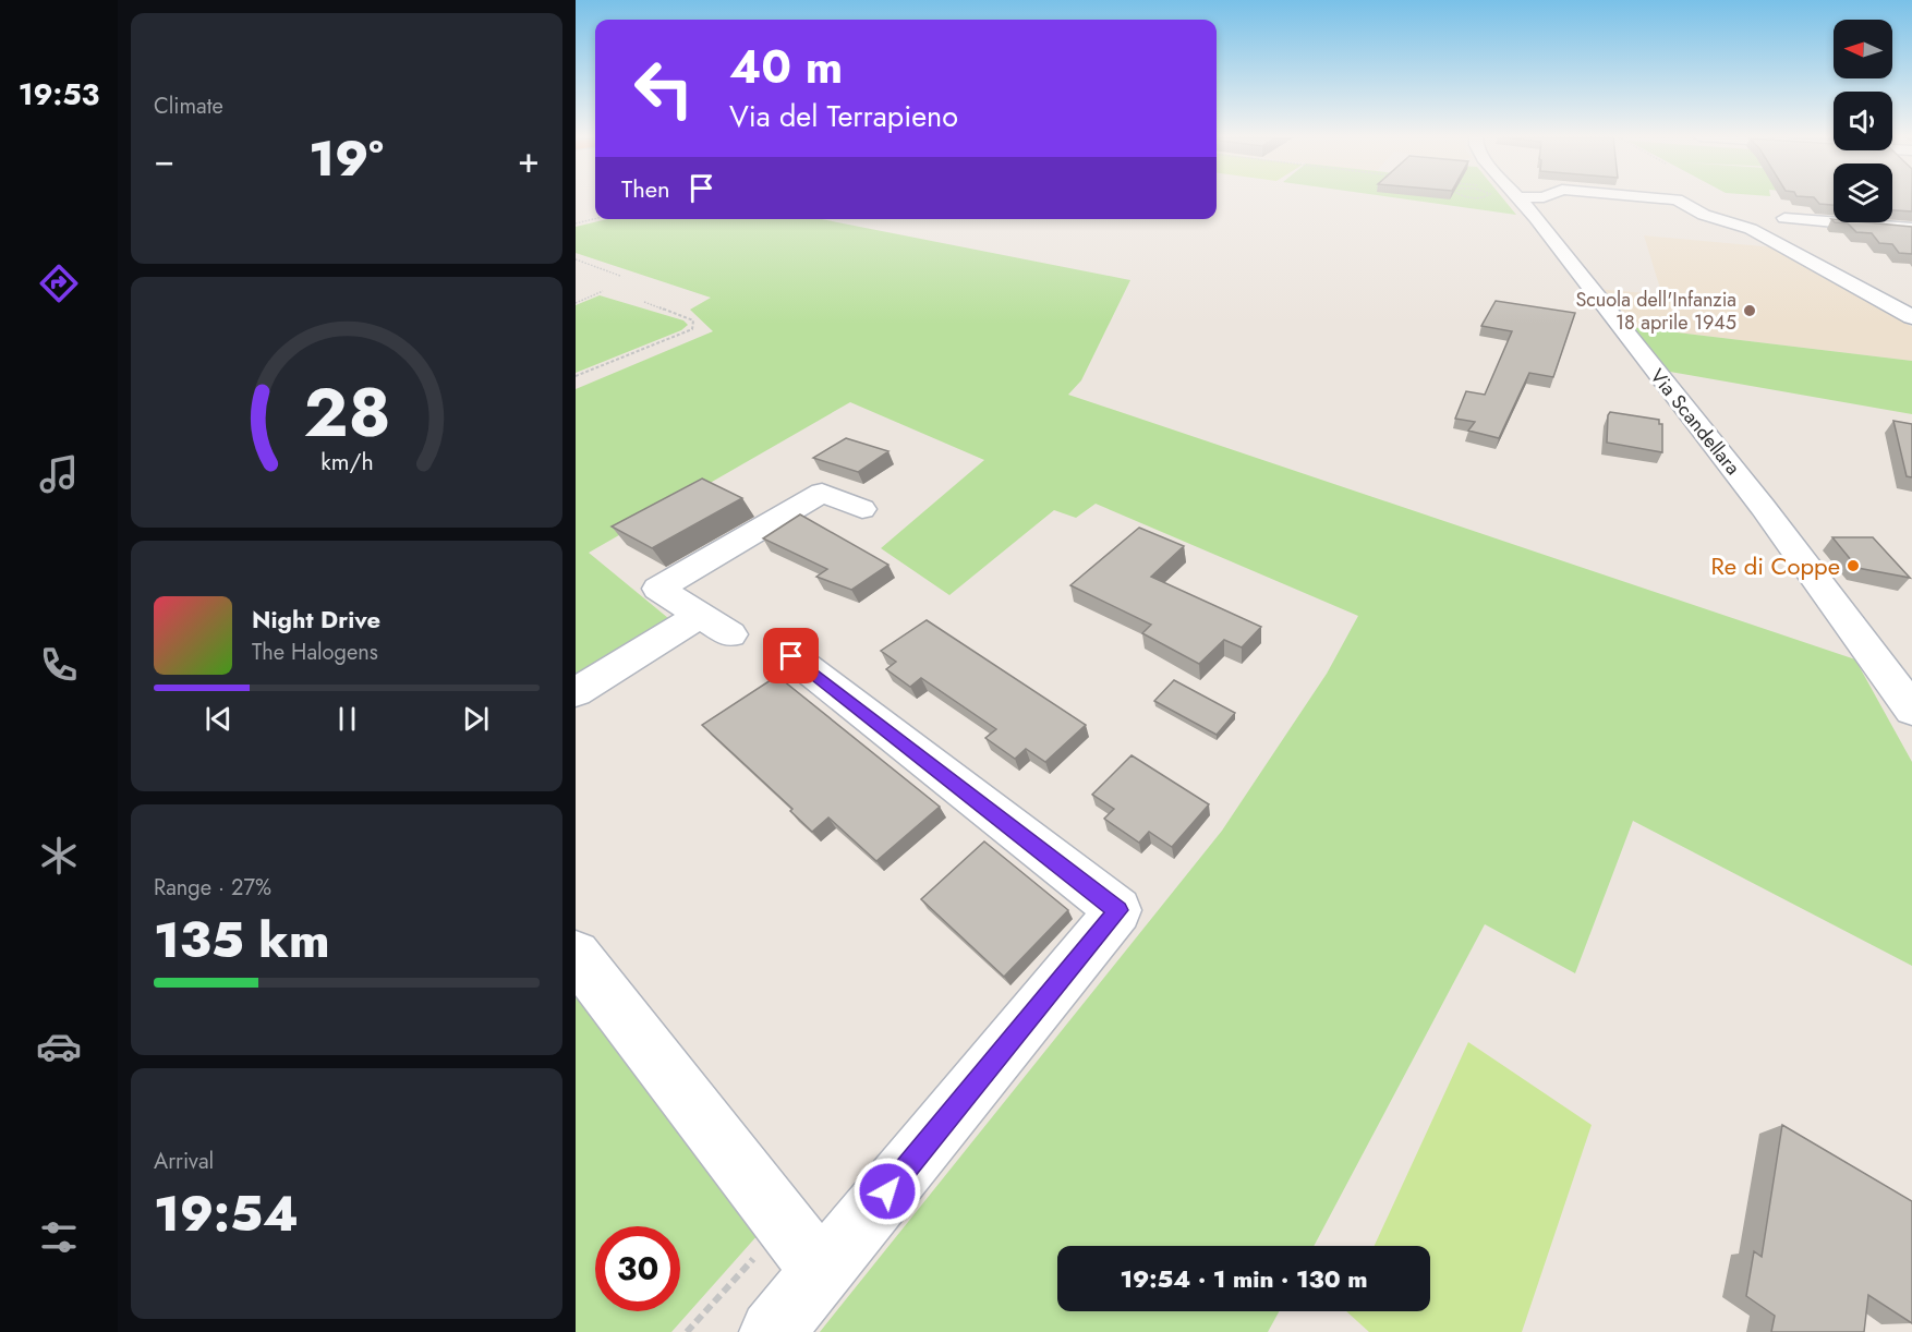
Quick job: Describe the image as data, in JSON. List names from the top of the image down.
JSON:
{
  "streets": {
    "street": ["Via Scandellara"]
  },
  "places": ["Scuola dell'Infanzia 18 aprile 1945", "Re di Coppe"],
  "north": "left",
  "page": {
    "tabs": "19:53",
    "tile": [
      "Climate",
      ["Range · 27%", "135 km"],
      ["Arrival", "19:54"]
    ],
    "turn": ["40 m", "Via del Terrapieno"],
    "heat": ["−", "19°", "+"],
    "then": "Then",
    "song": ["Night Drive", "The Halogens"],
    "limit": "30",
    "trip": "19:54 · 1 min · 130 m",
    "gauge": ["28", "km/h"]
  }
}
